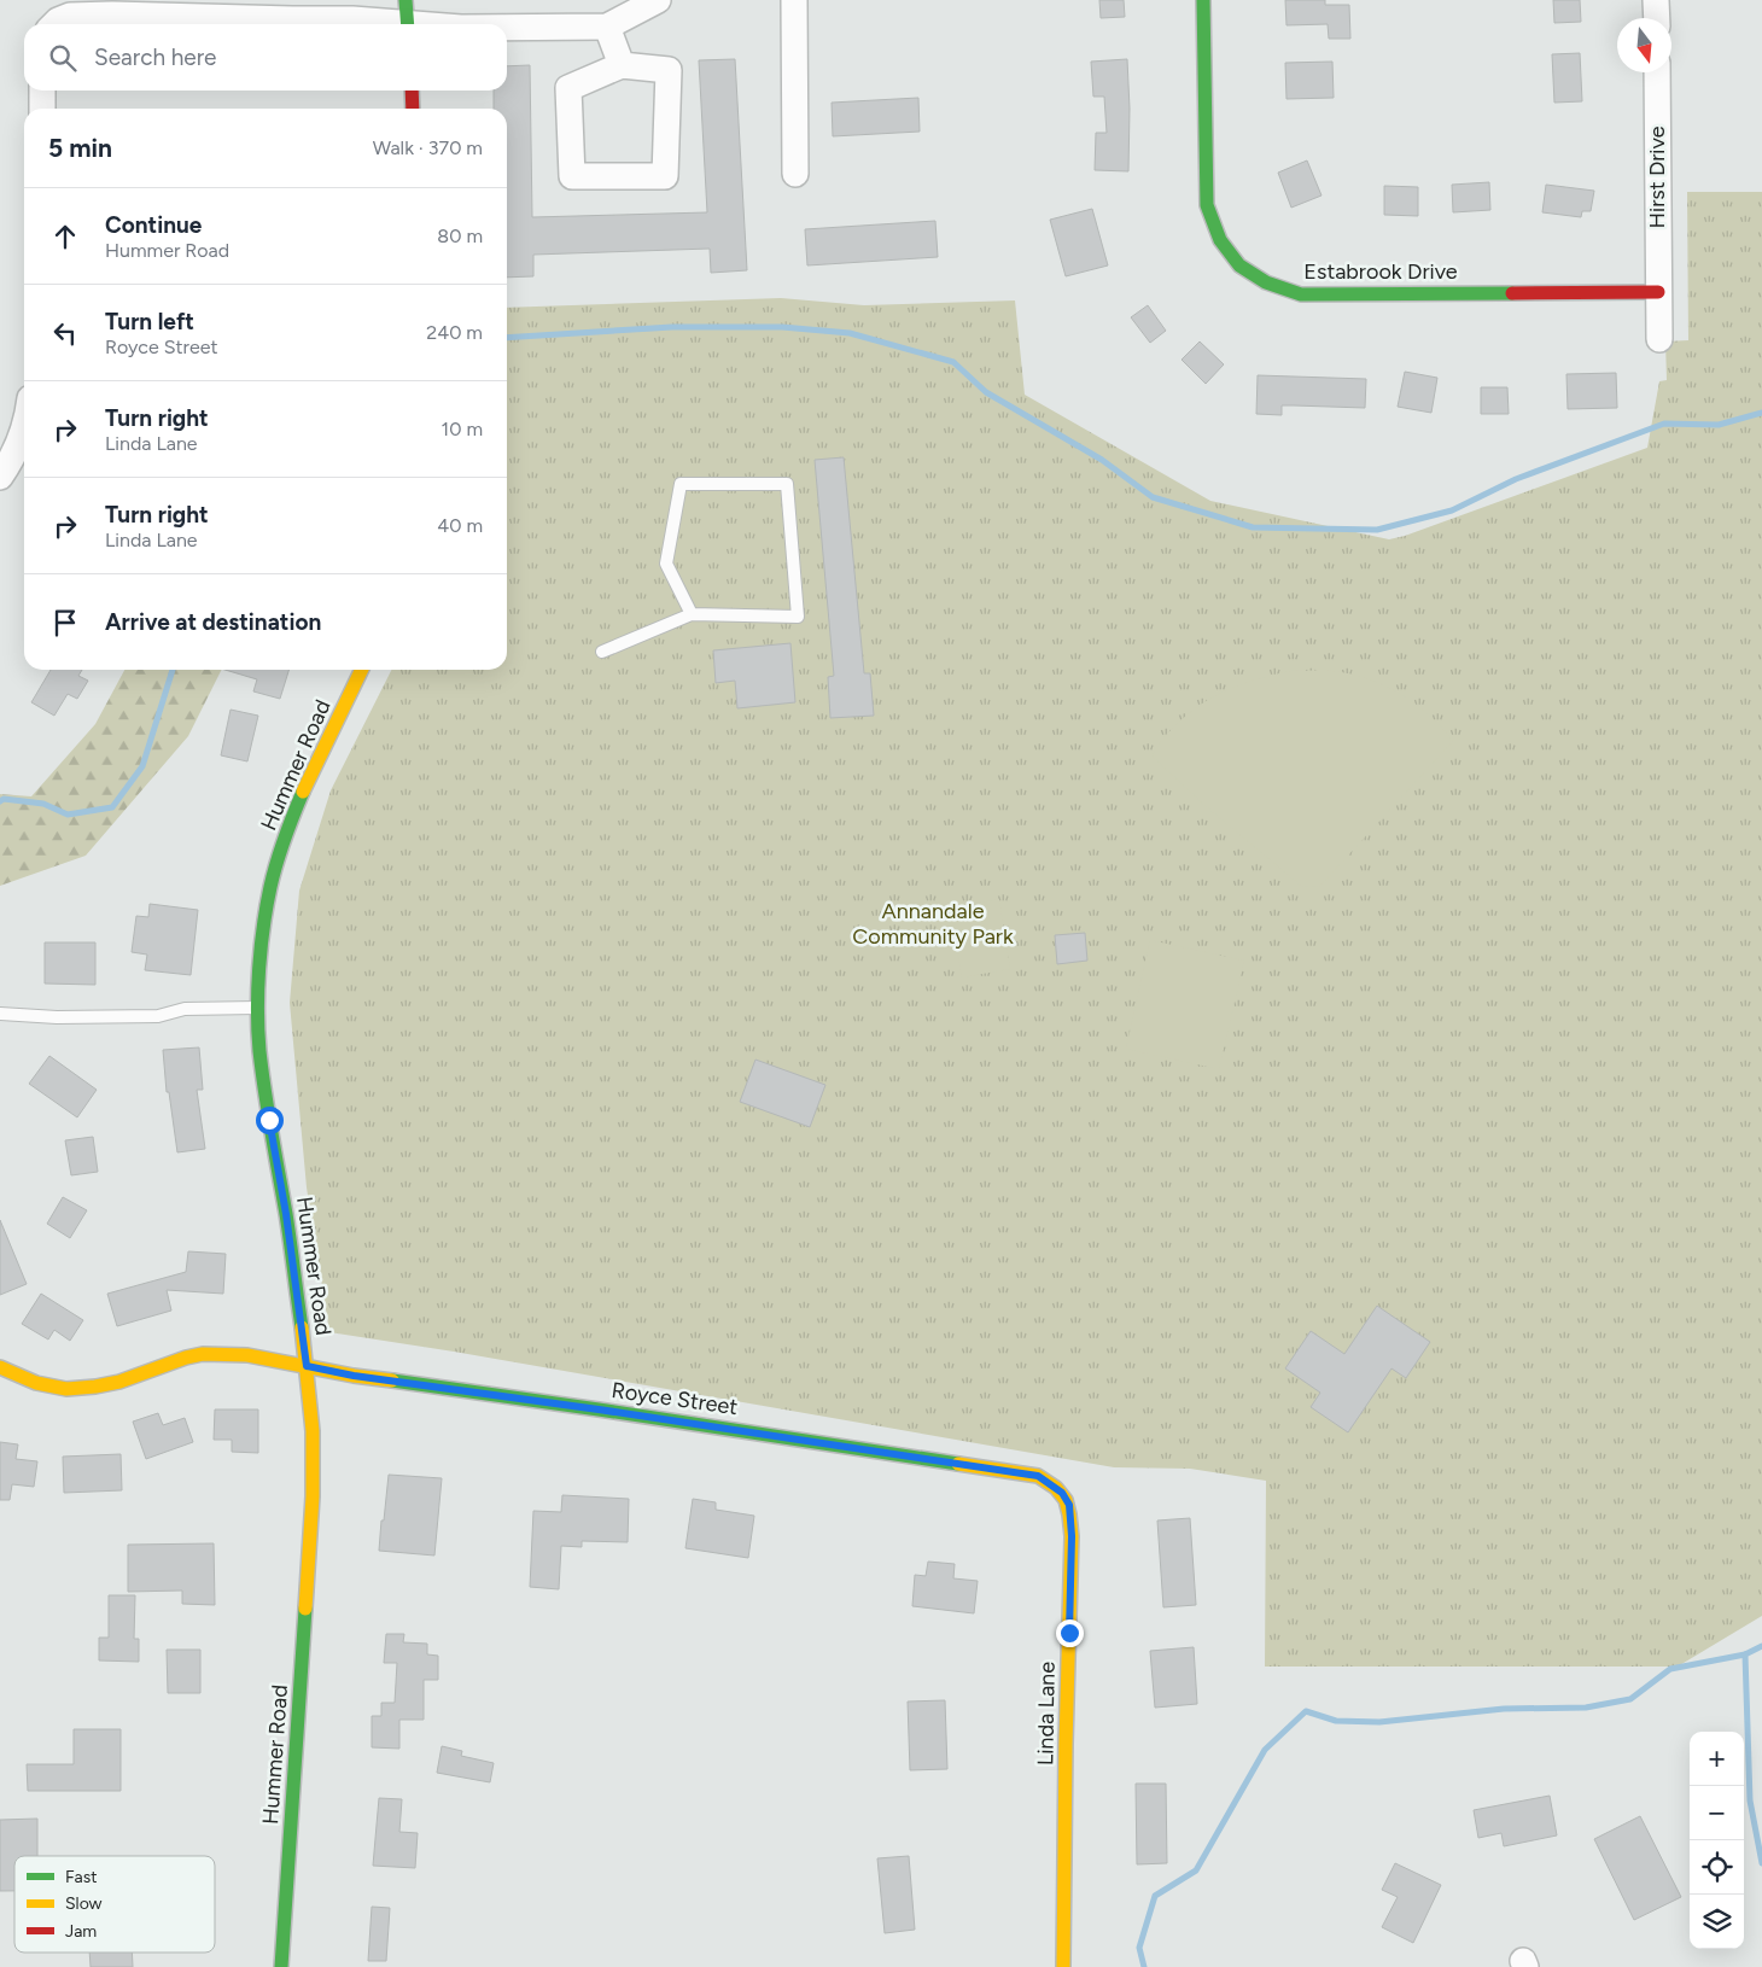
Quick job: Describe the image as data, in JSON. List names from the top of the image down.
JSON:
{
  "streets": {
    "street": [
      "Hirst Drive",
      "Estabrook Drive",
      "Hummer Road",
      "Royce Street",
      "Linda Lane"
    ]
  },
  "crossings": [
    ["Hirst Drive", "Estabrook Drive"],
    ["Hummer Road", "Royce Street"],
    ["Royce Street", "Linda Lane"]
  ],
  "parks": ["Annandale Community Park"],
  "legend": ["Fast", "Slow", "Jam"],
  "north": "bottom",
  "page": {
    "search": "Search here",
    "heading": ["5 min", "Walk · 370 m"],
    "list": [
      ["Continue", "Hummer Road", "80 m"],
      ["Turn left", "Royce Street", "240 m"],
      ["Turn right", "Linda Lane", "10 m"],
      ["Turn right", "Linda Lane", "40 m"],
      "Arrive at destination"
    ],
    "map_buttons": ["+", "−"]
  }
}
